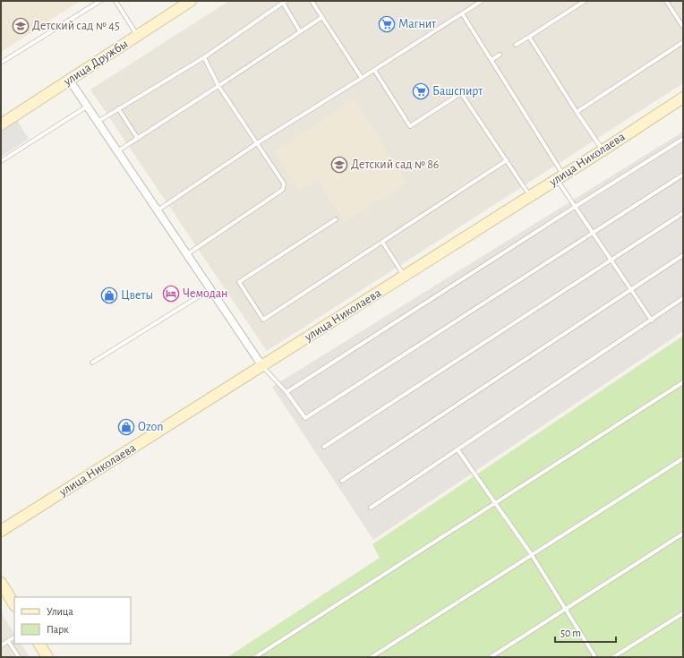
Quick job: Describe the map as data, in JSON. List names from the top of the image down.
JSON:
{
  "streets": {
    "main road": ["улица Дружбы", "улица Николаева"]
  },
  "places": {
    "supermarket": ["Магнит", "Башспирт"],
    "school or university": ["Детский сад № 45", "Детский сад № 86"],
    "hotel": ["Чемодан"],
    "shop": ["Цветы", "Ozon"]
  },
  "legend": ["Улица", "Парк"],
  "scale_bar": "50 m"
}
